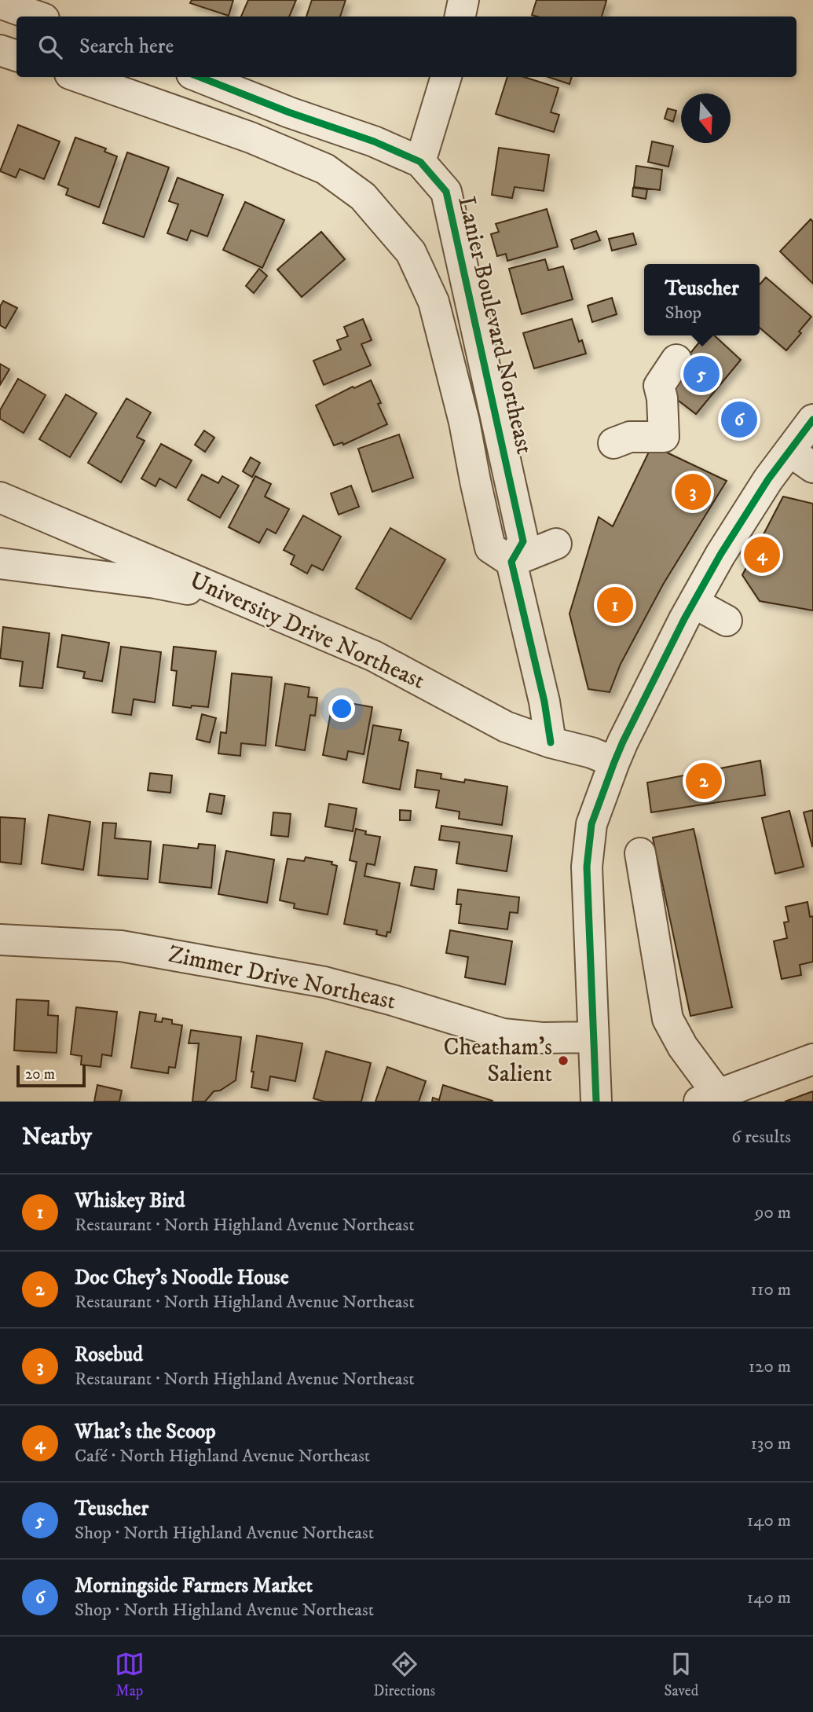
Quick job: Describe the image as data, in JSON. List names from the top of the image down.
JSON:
{
  "streets": {
    "street": ["Lanier Boulevard Northeast", "University Drive Northeast", "Zimmer Drive Northeast"]
  },
  "places": ["Cheatham's Salient"],
  "scale_bar": "20 m",
  "north": "bottom",
  "page": {
    "search": "Search here",
    "popup": ["Teuscher", "Shop"],
    "pins": [
      "5",
      "6",
      "3",
      "4",
      "1",
      "2"
    ],
    "scale": "20 m",
    "heading": ["Nearby", "6 results"],
    "list": [
      {
        "mark": "1",
        "name": "Whiskey Bird",
        "note": "Restaurant · North Highland Avenue Northeast",
        "value": "90 m"
      },
      {
        "mark": "2",
        "name": "Doc Chey's Noodle House",
        "note": "Restaurant · North Highland Avenue Northeast",
        "value": "110 m"
      },
      {
        "mark": "3",
        "name": "Rosebud",
        "note": "Restaurant · North Highland Avenue Northeast",
        "value": "120 m"
      },
      {
        "mark": "4",
        "name": "What's the Scoop",
        "note": "Café · North Highland Avenue Northeast",
        "value": "130 m"
      },
      {
        "mark": "5",
        "name": "Teuscher",
        "note": "Shop · North Highland Avenue Northeast",
        "value": "140 m"
      },
      {
        "mark": "6",
        "name": "Morningside Farmers Market",
        "note": "Shop · North Highland Avenue Northeast",
        "value": "140 m"
      }
    ],
    "nav": ["Map", "Directions", "Saved"]
  }
}
